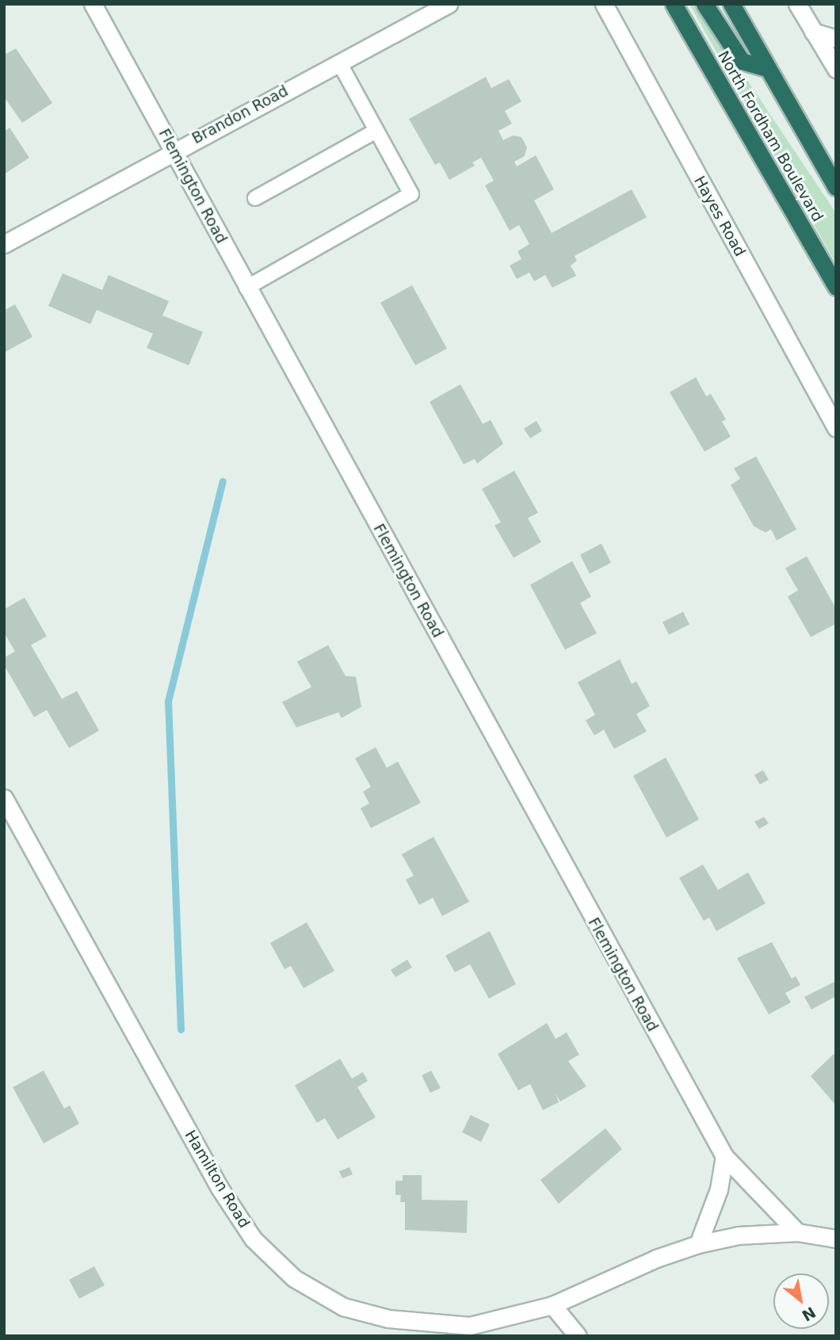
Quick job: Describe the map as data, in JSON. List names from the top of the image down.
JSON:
{
  "streets": {
    "highway": ["North Fordham Boulevard"],
    "street": [
      "Brandon Road",
      "Flemington Road",
      "Hayes Road",
      "Hamilton Road"
    ]
  },
  "crossings": [
    ["Brandon Road", "Flemington Road"]
  ],
  "north": "bottom right"
}
